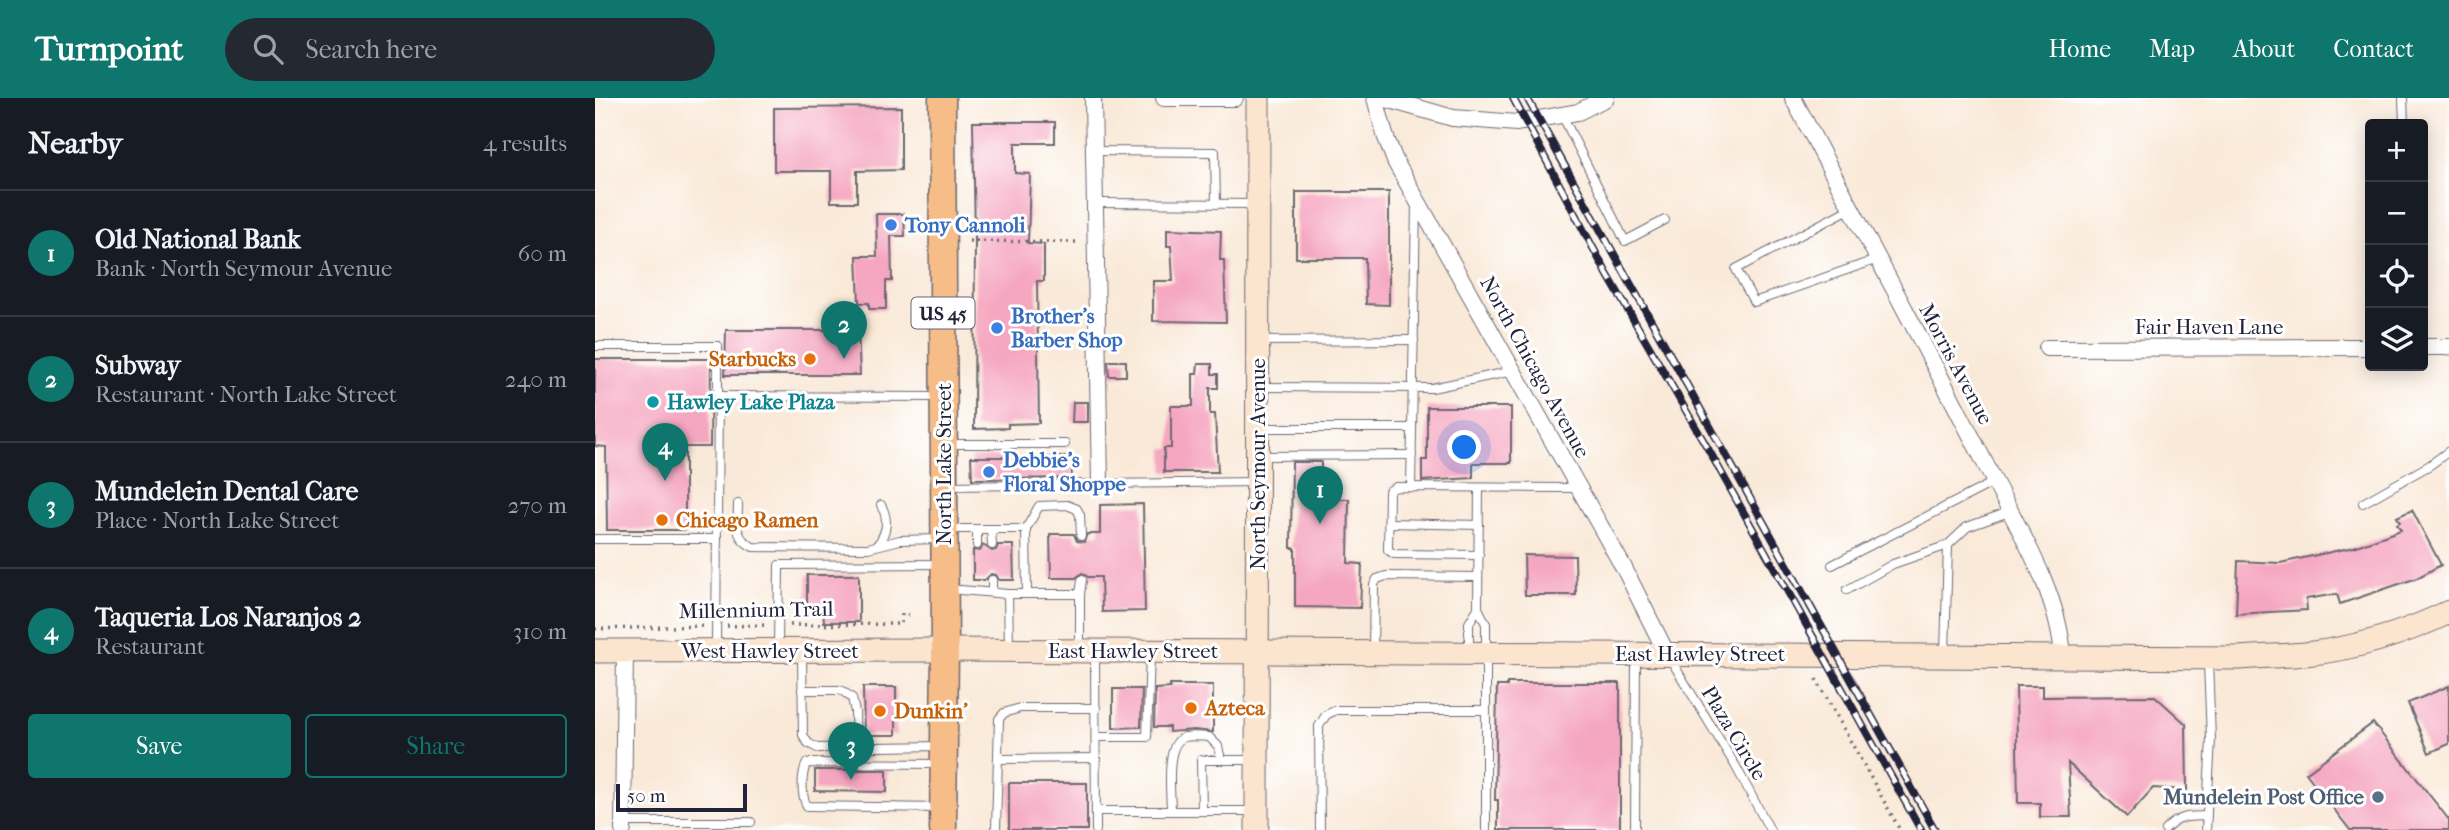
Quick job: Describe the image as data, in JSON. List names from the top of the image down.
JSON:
{
  "streets": {
    "main road": ["US 45", "North Lake Street"],
    "street": [
      "Fair Haven Lane",
      "Morris Avenue",
      "North Chicago Avenue",
      "North Seymour Avenue",
      "West Hawley Street",
      "East Hawley Street"
    ],
    "lane": ["Plaza Circle"],
    "path": ["Millennium Trail"]
  },
  "crossings": [
    ["Morris Avenue", "East Hawley Street"],
    ["North Chicago Avenue", "East Hawley Street"],
    ["North Chicago Avenue", "Plaza Circle"],
    ["North Lake Street", "West Hawley Street"],
    ["North Lake Street", "East Hawley Street"],
    ["North Seymour Avenue", "East Hawley Street"],
    ["West Hawley Street", "East Hawley Street"],
    ["East Hawley Street", "Plaza Circle"]
  ],
  "places": [
    "Tony Cannoli",
    "Brother's Barber Shop",
    "Starbucks",
    "Hawley Lake Plaza",
    "Debbie's Floral Shoppe",
    "Chicago Ramen",
    "Azteca",
    "Dunkin'",
    "Mundelein Post Office"
  ],
  "scale_bar": "50 m",
  "page": {
    "header": "Turnpoint",
    "search": "Search here",
    "nav": [
      "Home",
      "Map",
      "About",
      "Contact"
    ],
    "heading": ["Nearby", "4 results"],
    "map_buttons": ["+", "−"],
    "list": [
      {
        "mark": "1",
        "name": "Old National Bank",
        "note": "Bank · North Seymour Avenue",
        "value": "60 m"
      },
      {
        "mark": "2",
        "name": "Subway",
        "note": "Restaurant · North Lake Street",
        "value": "240 m"
      },
      {
        "mark": "3",
        "name": "Mundelein Dental Care",
        "note": "Place · North Lake Street",
        "value": "270 m"
      },
      {
        "mark": "4",
        "name": "Taqueria Los Naranjos 2",
        "note": "Restaurant",
        "value": "310 m"
      }
    ],
    "pins": [
      "2",
      "4",
      "1",
      "3"
    ],
    "buttons": ["Save", "Share"],
    "scale": "50 m"
  }
}
